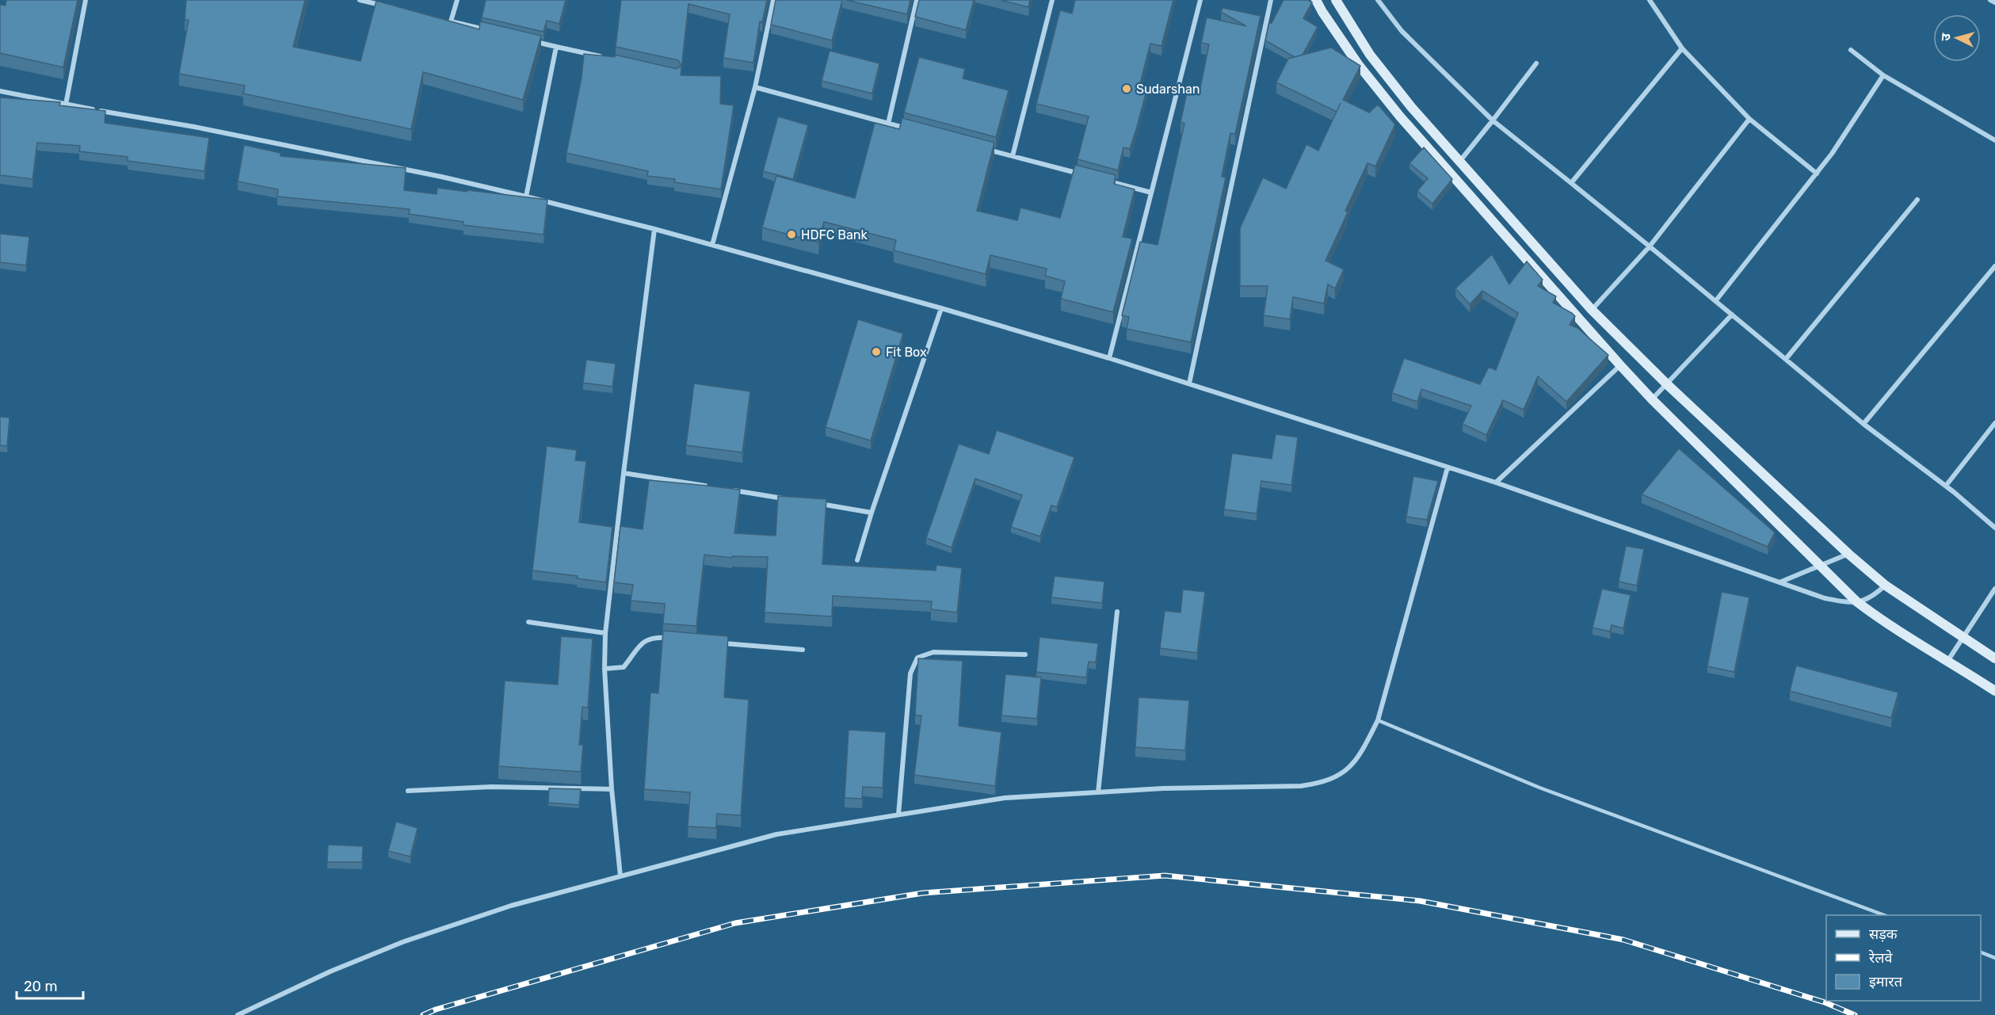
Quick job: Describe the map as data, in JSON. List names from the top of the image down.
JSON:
{
  "places": ["Sudarshan", "HDFC Bank", "Fit Box"],
  "legend": ["सड़क", "रेलवे", "इमारत"],
  "scale_bar": "20 m",
  "north": "left"
}
